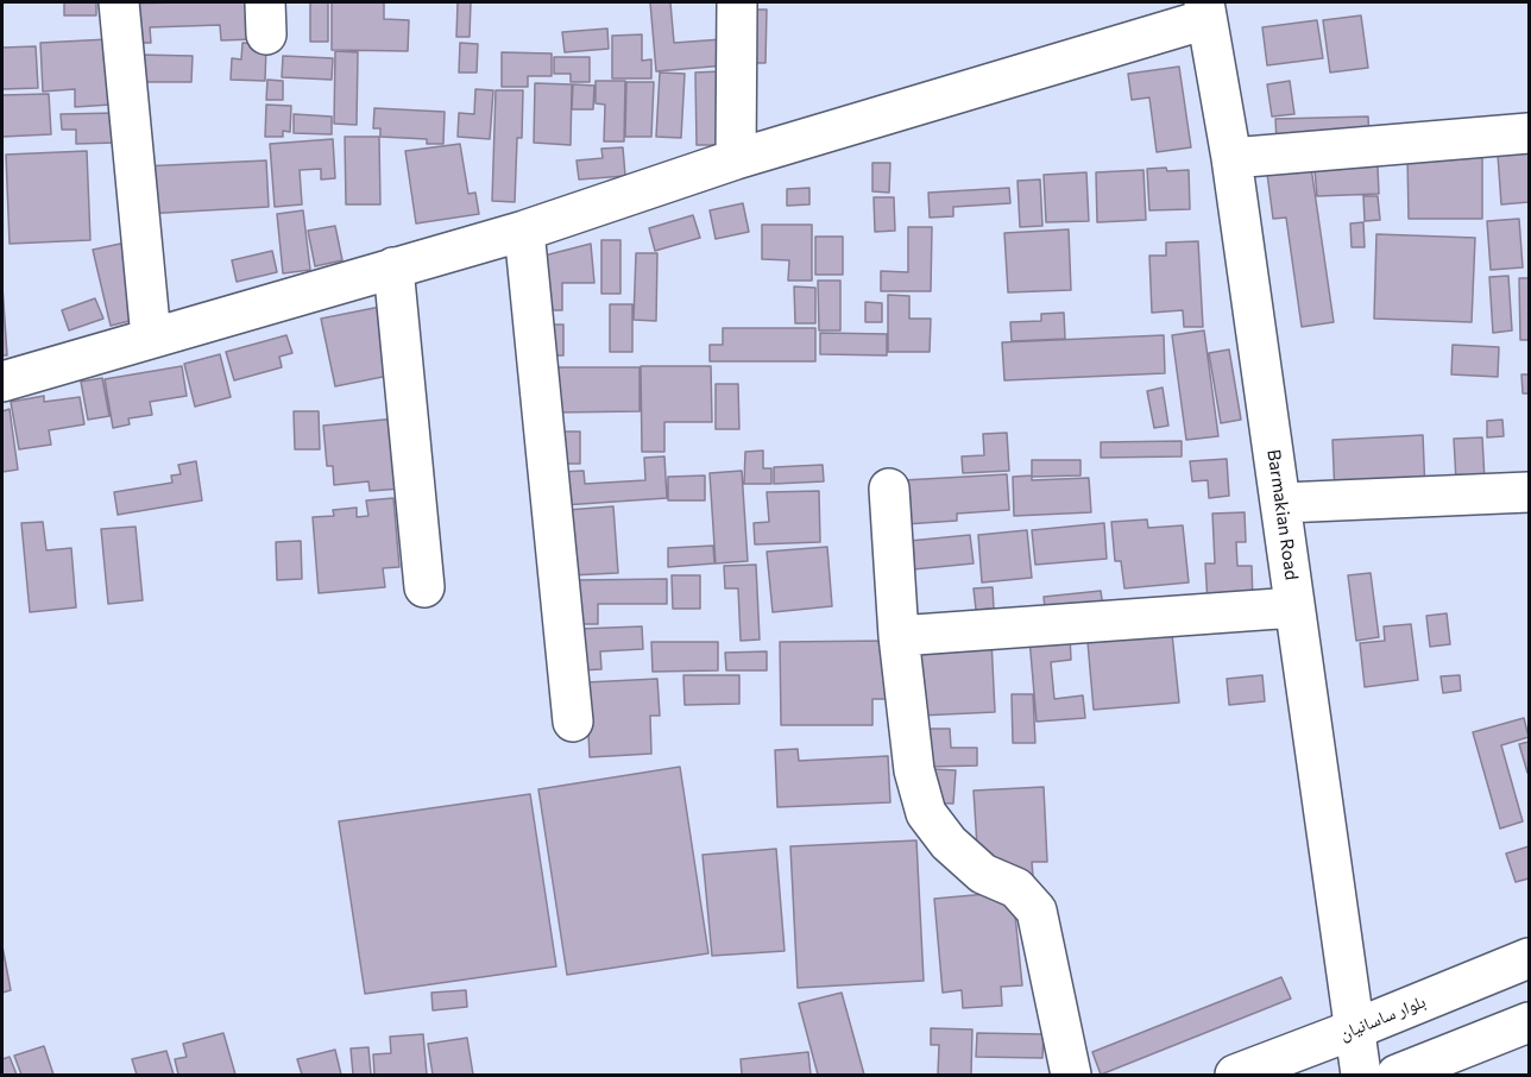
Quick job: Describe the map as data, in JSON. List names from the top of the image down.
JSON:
{
  "streets": {
    "main road": ["Barmakian Road", "بلوار ساسانیان"]
  },
  "crossings": [
    ["Barmakian Road", "بلوار ساسانیان"]
  ]
}
